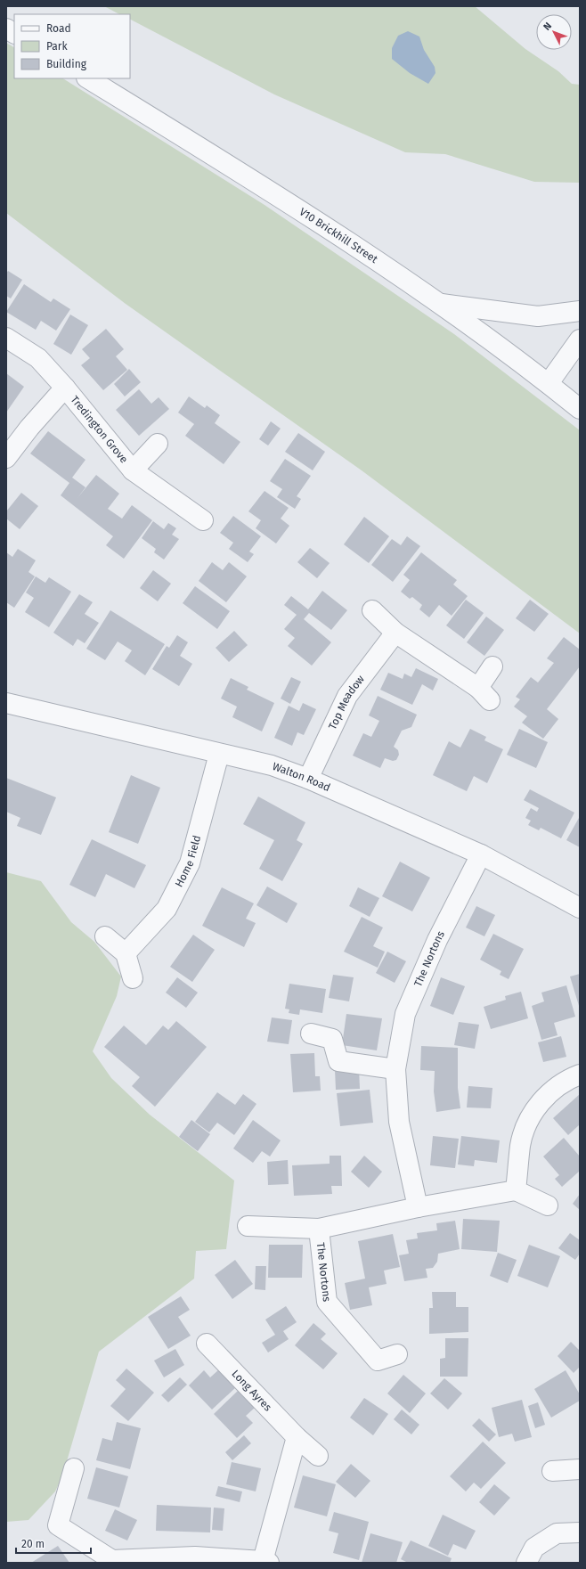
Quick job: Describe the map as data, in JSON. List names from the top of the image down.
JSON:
{
  "streets": {
    "street": [
      "V10 Brickhill Street",
      "Tredington Grove",
      "Top Meadow",
      "Walton Road",
      "Home Field",
      "The Nortons",
      "Long Ayres"
    ]
  },
  "crossings": [
    ["Top Meadow", "Walton Road"],
    ["Walton Road", "Home Field"],
    ["Walton Road", "The Nortons"]
  ],
  "legend": ["Road", "Park", "Building"],
  "scale_bar": "20 m",
  "north": "top left"
}
